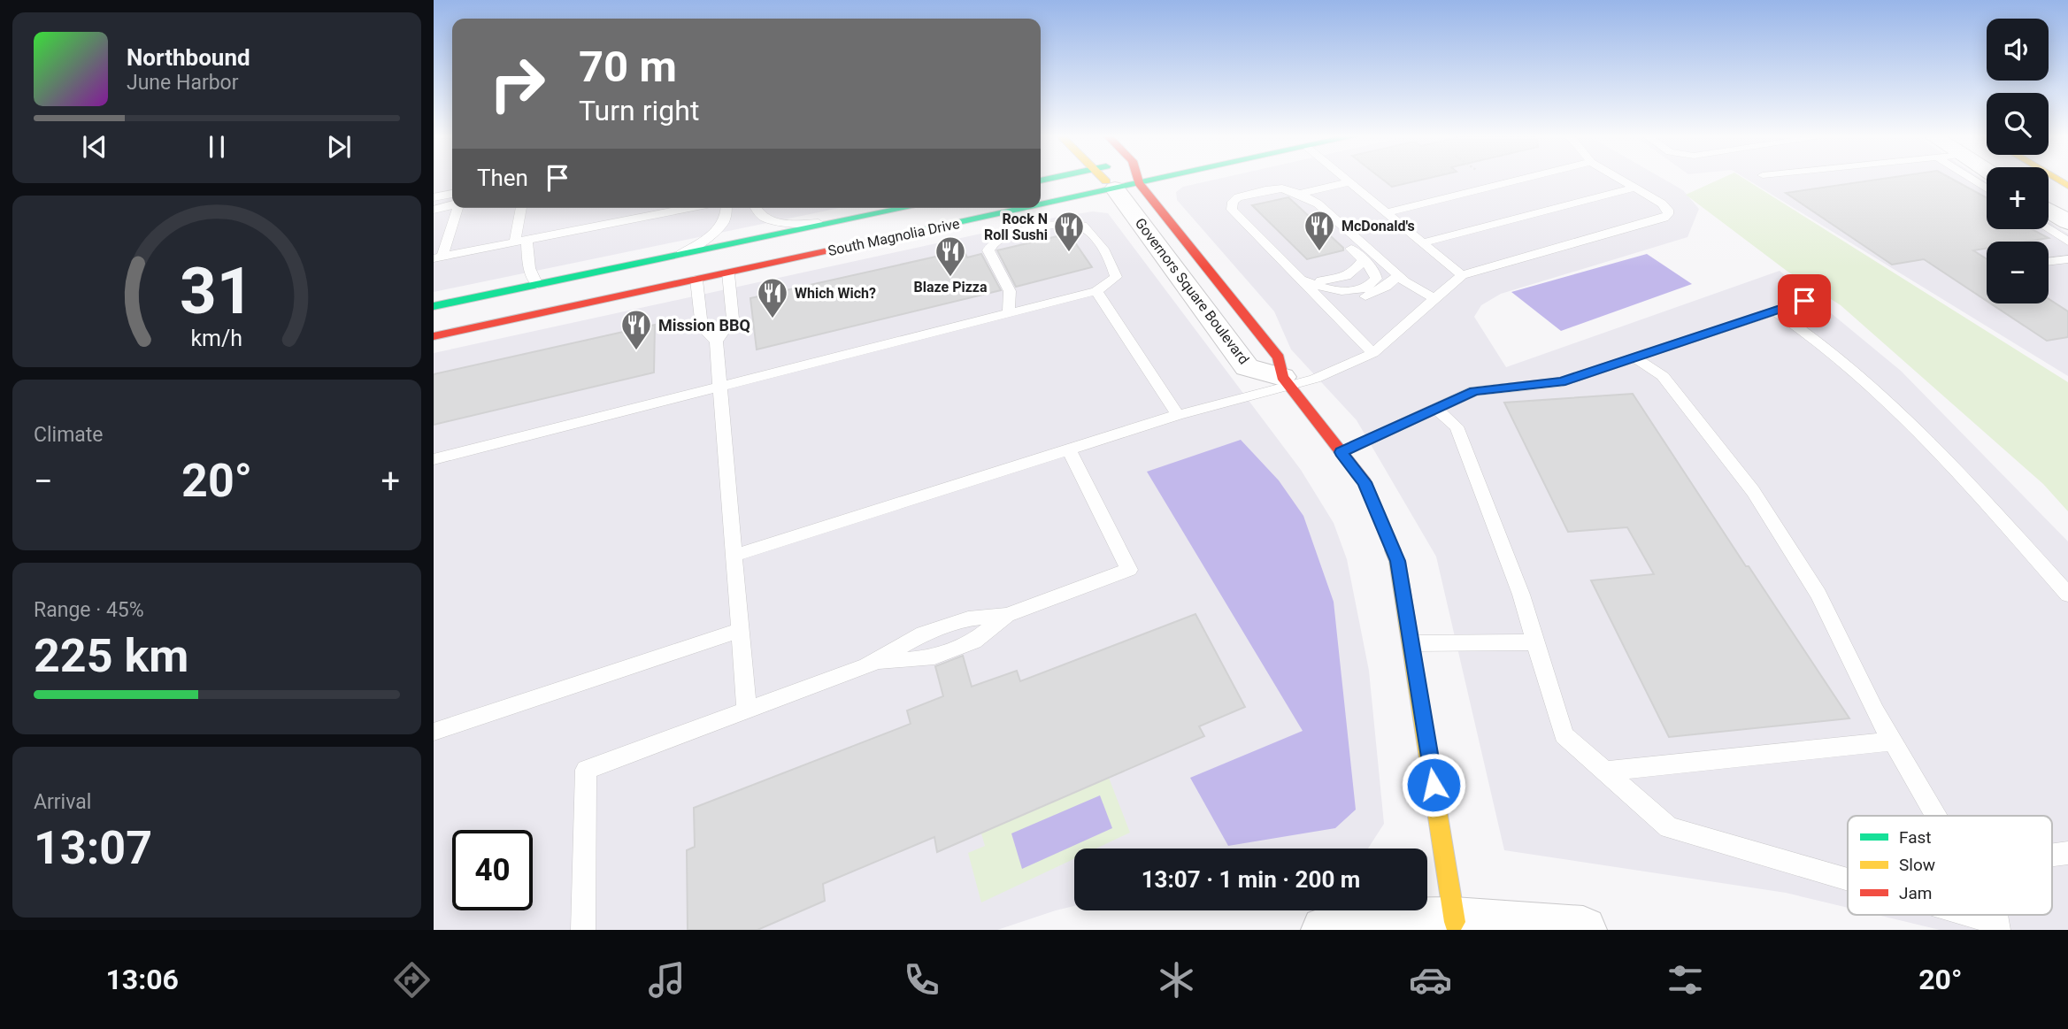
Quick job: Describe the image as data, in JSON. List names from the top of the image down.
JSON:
{
  "streets": {
    "main road": ["South Magnolia Drive", "Governors Square Boulevard"]
  },
  "crossings": [
    ["South Magnolia Drive", "Governors Square Boulevard"]
  ],
  "places": {
    "restaurant": [
      "McDonald's",
      "Rock N Roll Sushi",
      "Blaze Pizza",
      "Which Wich?",
      "Mission BBQ"
    ]
  },
  "legend": ["Fast", "Slow", "Jam"],
  "page": {
    "map_buttons": ["+", "−"],
    "turn": ["70 m", "Turn right"],
    "song": ["Northbound", "June Harbor"],
    "then": "Then",
    "tile": [
      "Climate",
      ["Range · 45%", "225 km"],
      ["Arrival", "13:07"]
    ],
    "heat": ["−", "20°", "+"],
    "limit": "40",
    "trip": "13:07 · 1 min · 200 m",
    "tabs": ["13:06", "20°"],
    "gauge": ["31", "km/h"]
  }
}
